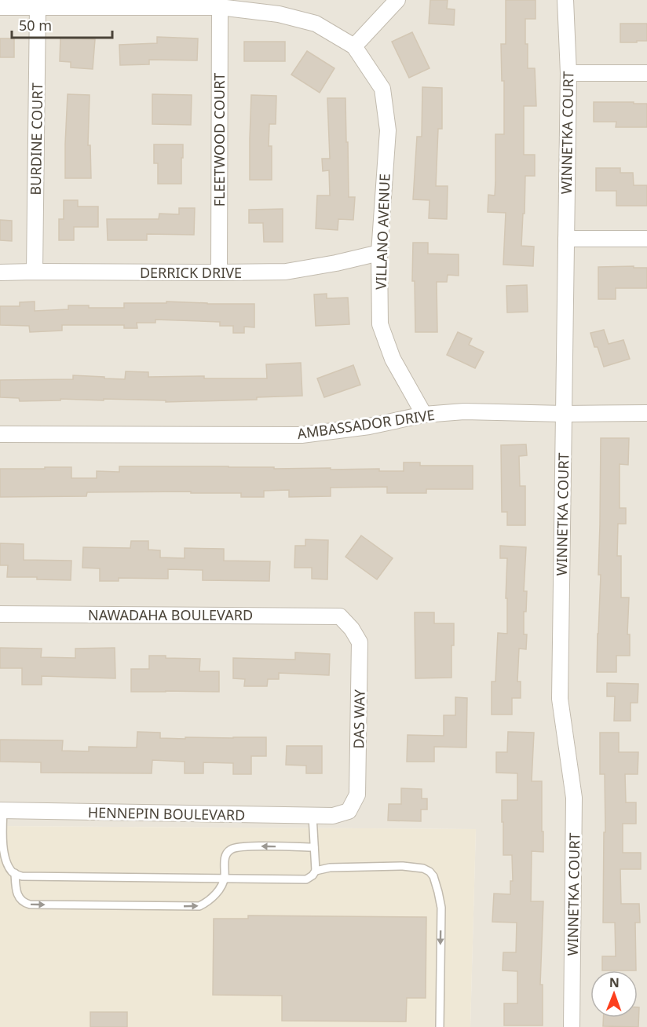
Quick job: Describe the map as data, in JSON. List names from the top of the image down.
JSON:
{
  "streets": {
    "street": [
      "WINNETKA COURT",
      "BURDINE COURT",
      "FLEETWOOD COURT",
      "VILLANO AVENUE",
      "DERRICK DRIVE",
      "AMBASSADOR DRIVE",
      "NAWADAHA BOULEVARD",
      "DAS WAY",
      "HENNEPIN BOULEVARD"
    ]
  },
  "crossings": [
    ["WINNETKA COURT", "AMBASSADOR DRIVE"],
    ["BURDINE COURT", "DERRICK DRIVE"],
    ["FLEETWOOD COURT", "DERRICK DRIVE"],
    ["VILLANO AVENUE", "DERRICK DRIVE"],
    ["VILLANO AVENUE", "AMBASSADOR DRIVE"],
    ["NAWADAHA BOULEVARD", "DAS WAY"],
    ["DAS WAY", "HENNEPIN BOULEVARD"]
  ],
  "scale_bar": "50 m",
  "north": "top"
}
